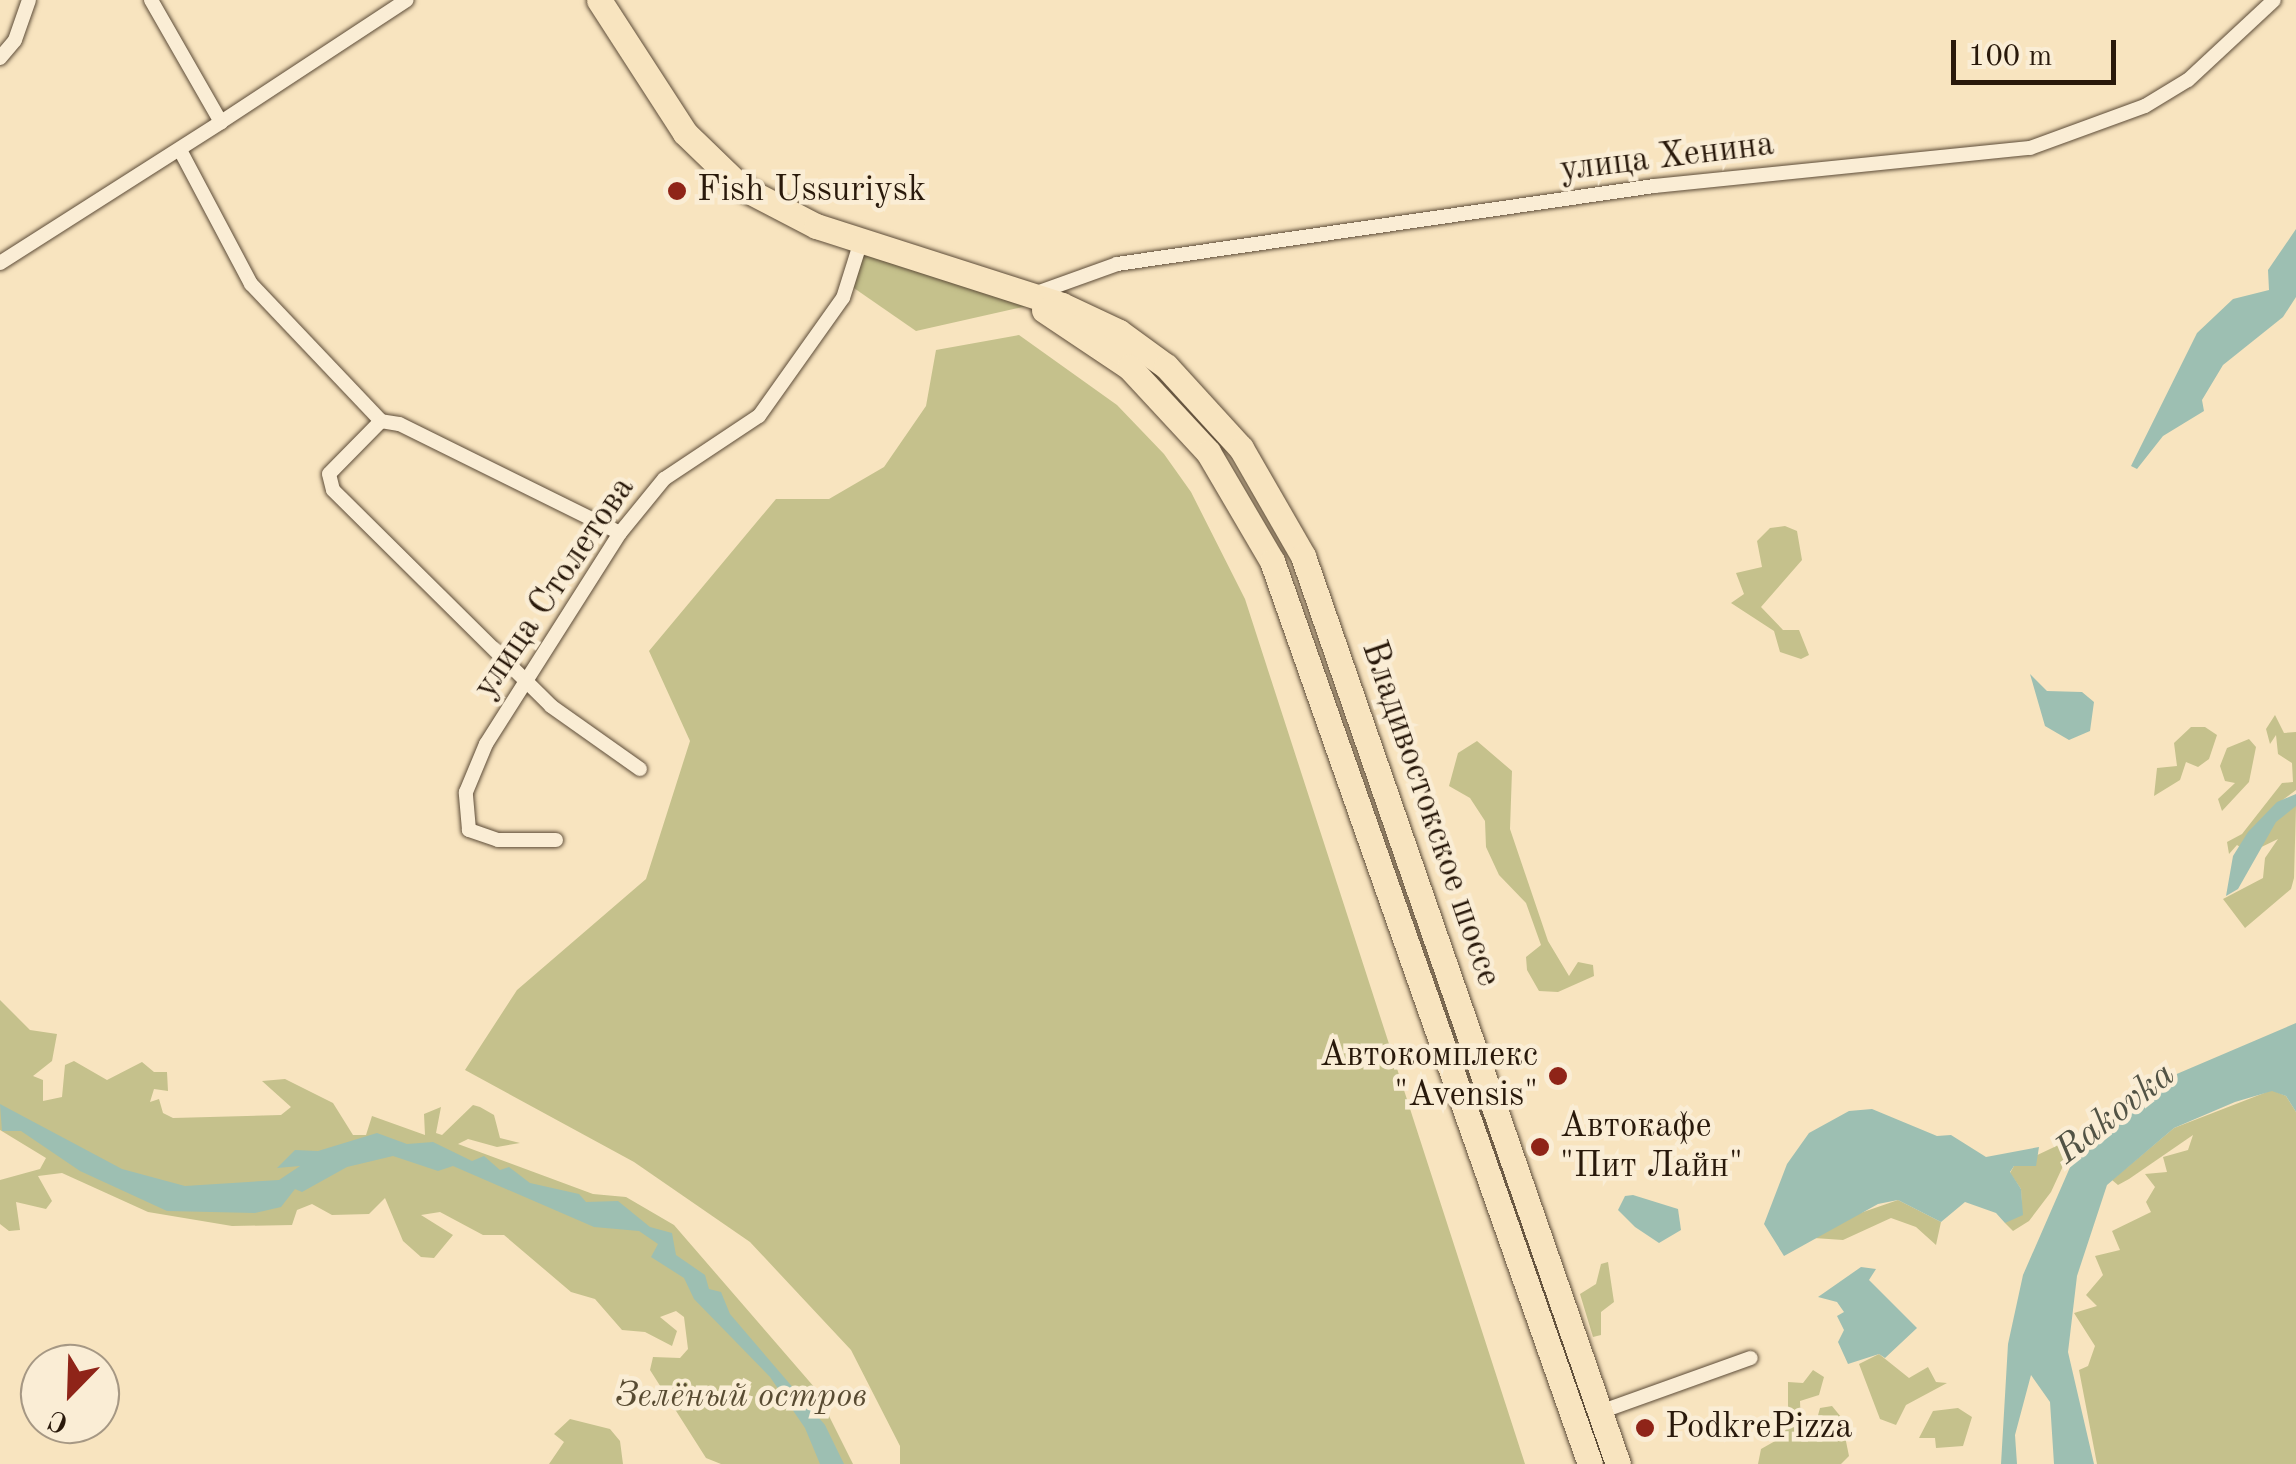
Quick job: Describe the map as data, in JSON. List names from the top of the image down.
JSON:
{
  "streets": {
    "highway": ["Владивостокское шоссе"],
    "street": ["улица Хенина", "улица Столетова"]
  },
  "crossings": [
    ["улица Хенина", "Владивостокское шоссе"],
    ["улица Столетова", "Владивостокское шоссе"]
  ],
  "water": ["Rakovka"],
  "parks": ["Зелёный остров"],
  "places": [
    "Fish Ussuriysk",
    "Автокомплекс \"Avensis\"",
    "Автокафе \"Пит Лайн\"",
    "PodkrePizza"
  ],
  "scale_bar": "100 m",
  "north": "bottom left"
}
